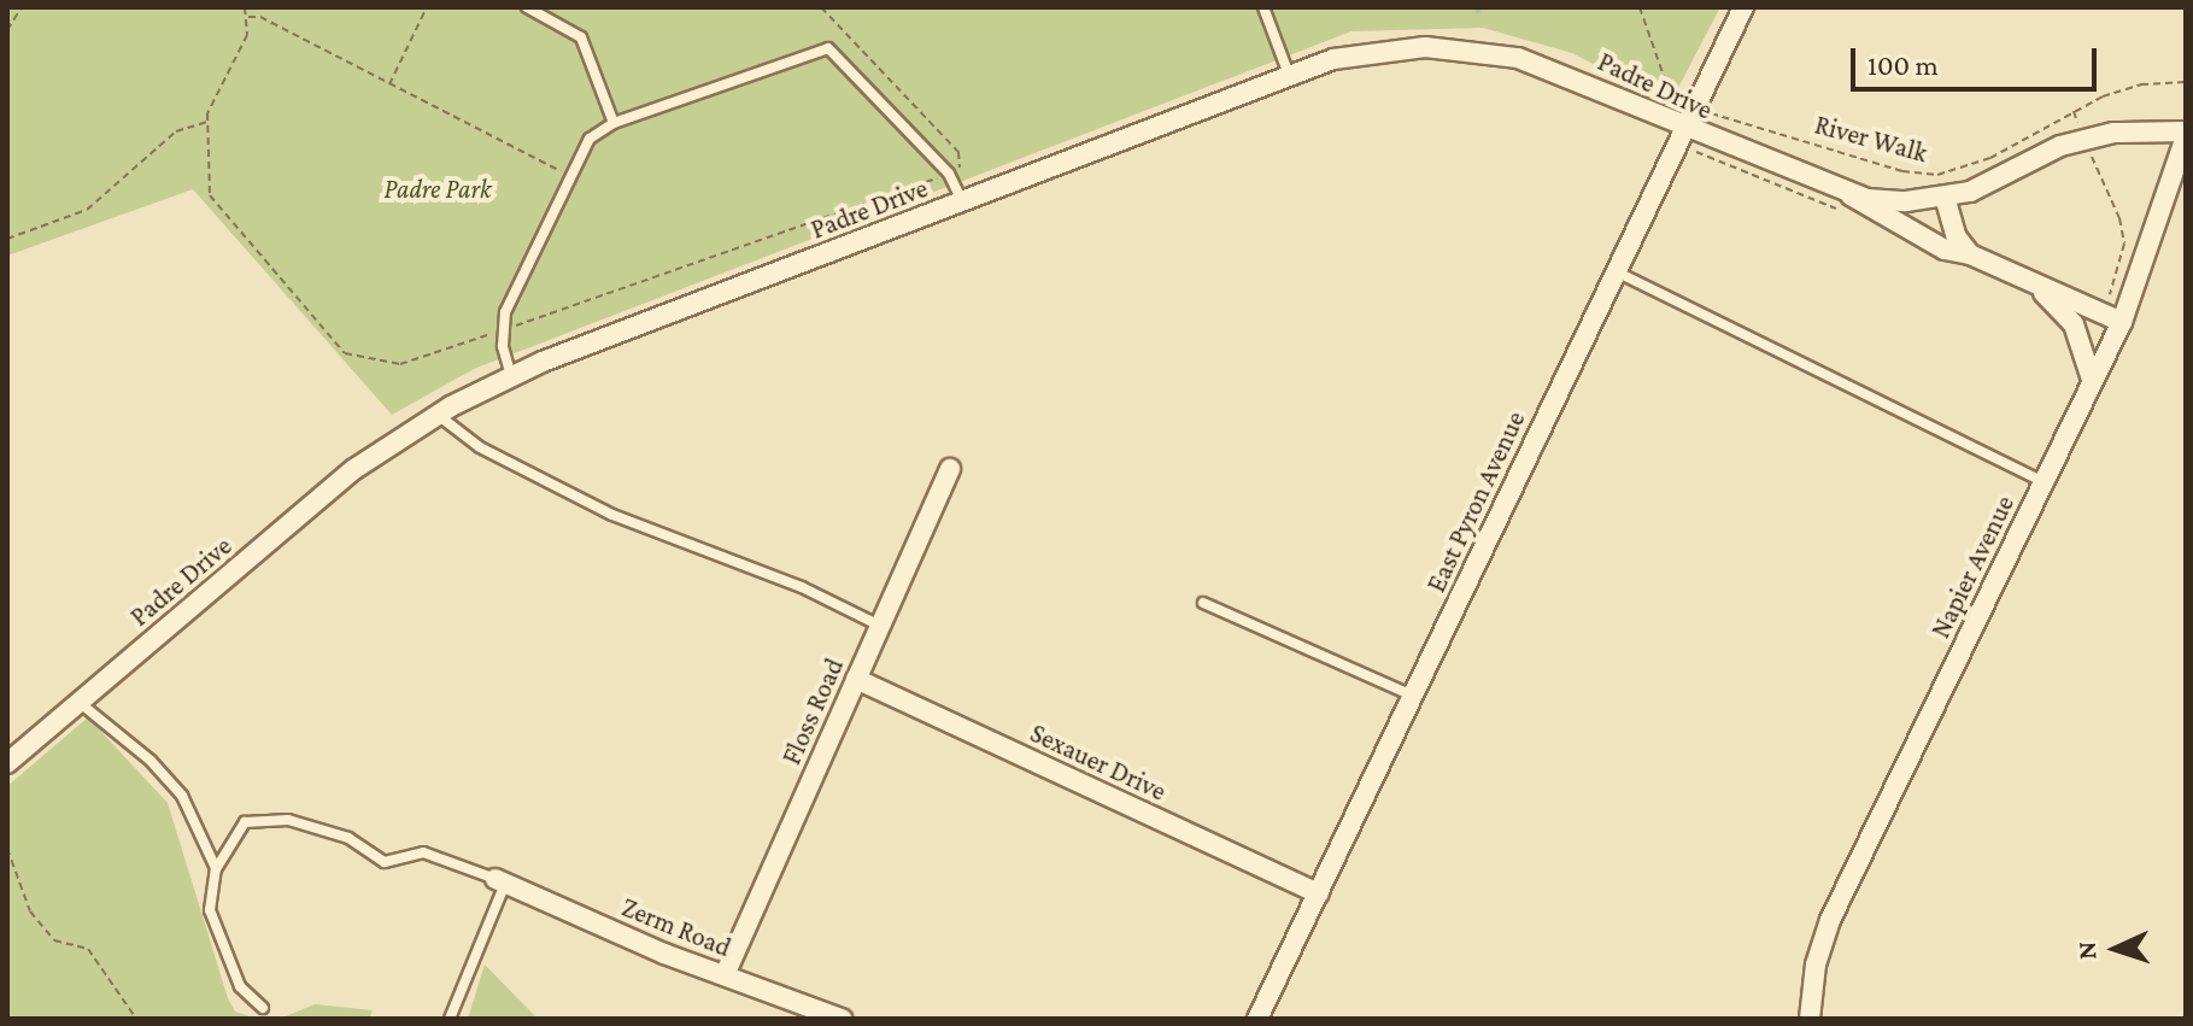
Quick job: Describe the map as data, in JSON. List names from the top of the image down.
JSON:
{
  "streets": {
    "street": [
      "Padre Drive",
      "East Pyron Avenue",
      "Napier Avenue",
      "Floss Road",
      "Sexauer Drive",
      "Zerm Road"
    ],
    "path": ["River Walk"]
  },
  "crossings": [
    ["Padre Drive", "East Pyron Avenue"],
    ["Padre Drive", "Napier Avenue"],
    ["East Pyron Avenue", "Sexauer Drive"],
    ["Floss Road", "Sexauer Drive"],
    ["Floss Road", "Zerm Road"]
  ],
  "parks": ["Padre Park"],
  "scale_bar": "100 m",
  "north": "left"
}
